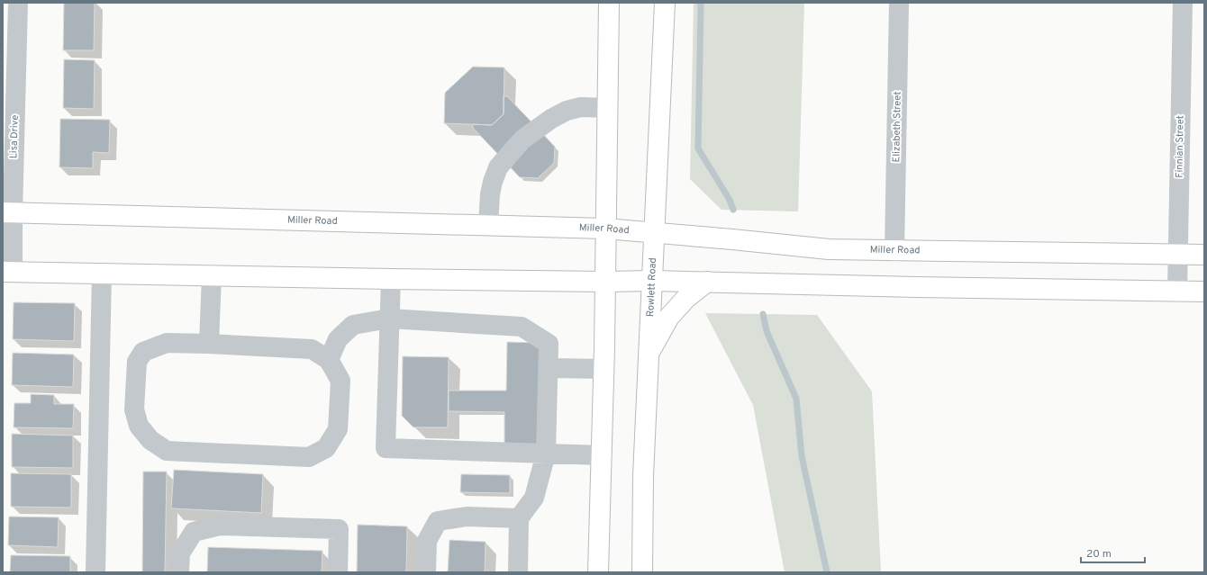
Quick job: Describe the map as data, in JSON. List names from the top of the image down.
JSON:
{
  "streets": {
    "main road": ["Miller Road", "Rowlett Road"],
    "street": ["Elizabeth Street", "Lisa Drive", "Finnian Street"]
  },
  "crossings": [
    ["Elizabeth Street", "Miller Road"],
    ["Lisa Drive", "Miller Road"],
    ["Finnian Street", "Miller Road"],
    ["Miller Road", "Rowlett Road"]
  ],
  "scale_bar": "20 m"
}
